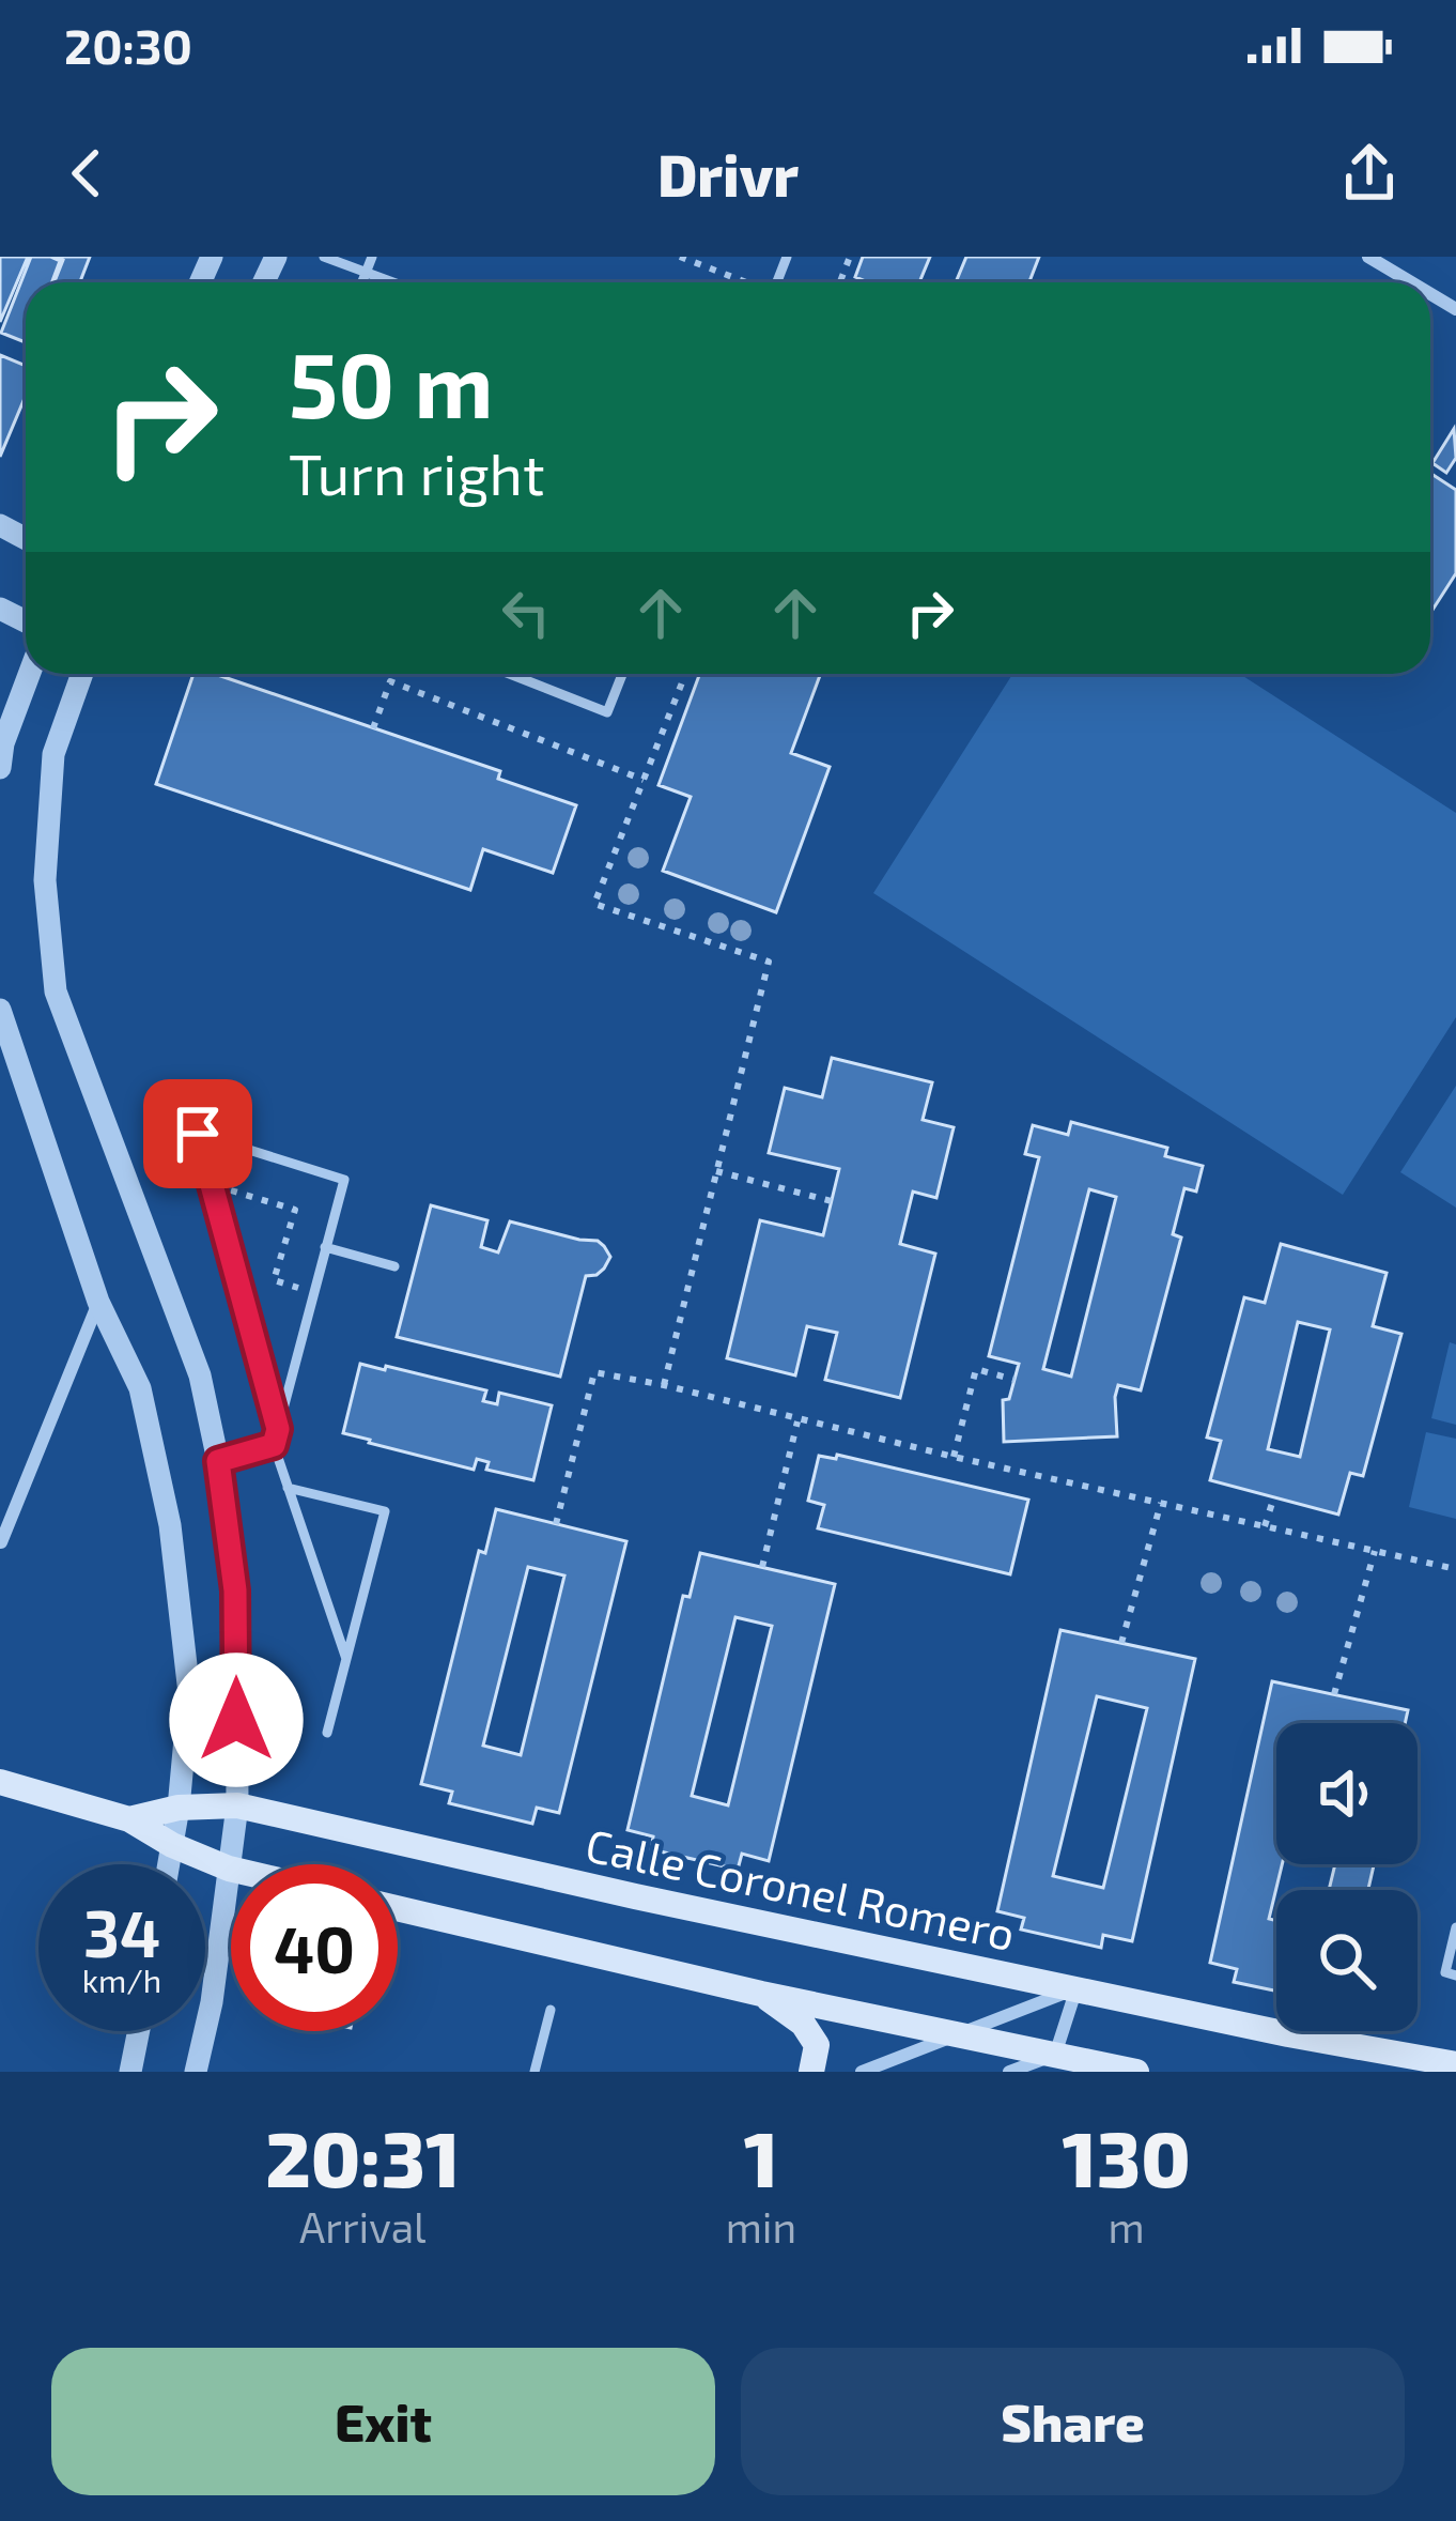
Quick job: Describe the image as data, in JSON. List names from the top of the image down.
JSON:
{
  "streets": {
    "main road": ["Calle Coronel Romero"]
  },
  "page": {
    "status": "20:30",
    "header": "Drivr",
    "turn": ["50 m", "Turn right"],
    "speed": "34 km/h",
    "limit": "40",
    "eta": [
      "20:31",
      "Arrival",
      "1",
      "min",
      "130",
      "m"
    ],
    "buttons": ["Exit", "Share"]
  }
}
